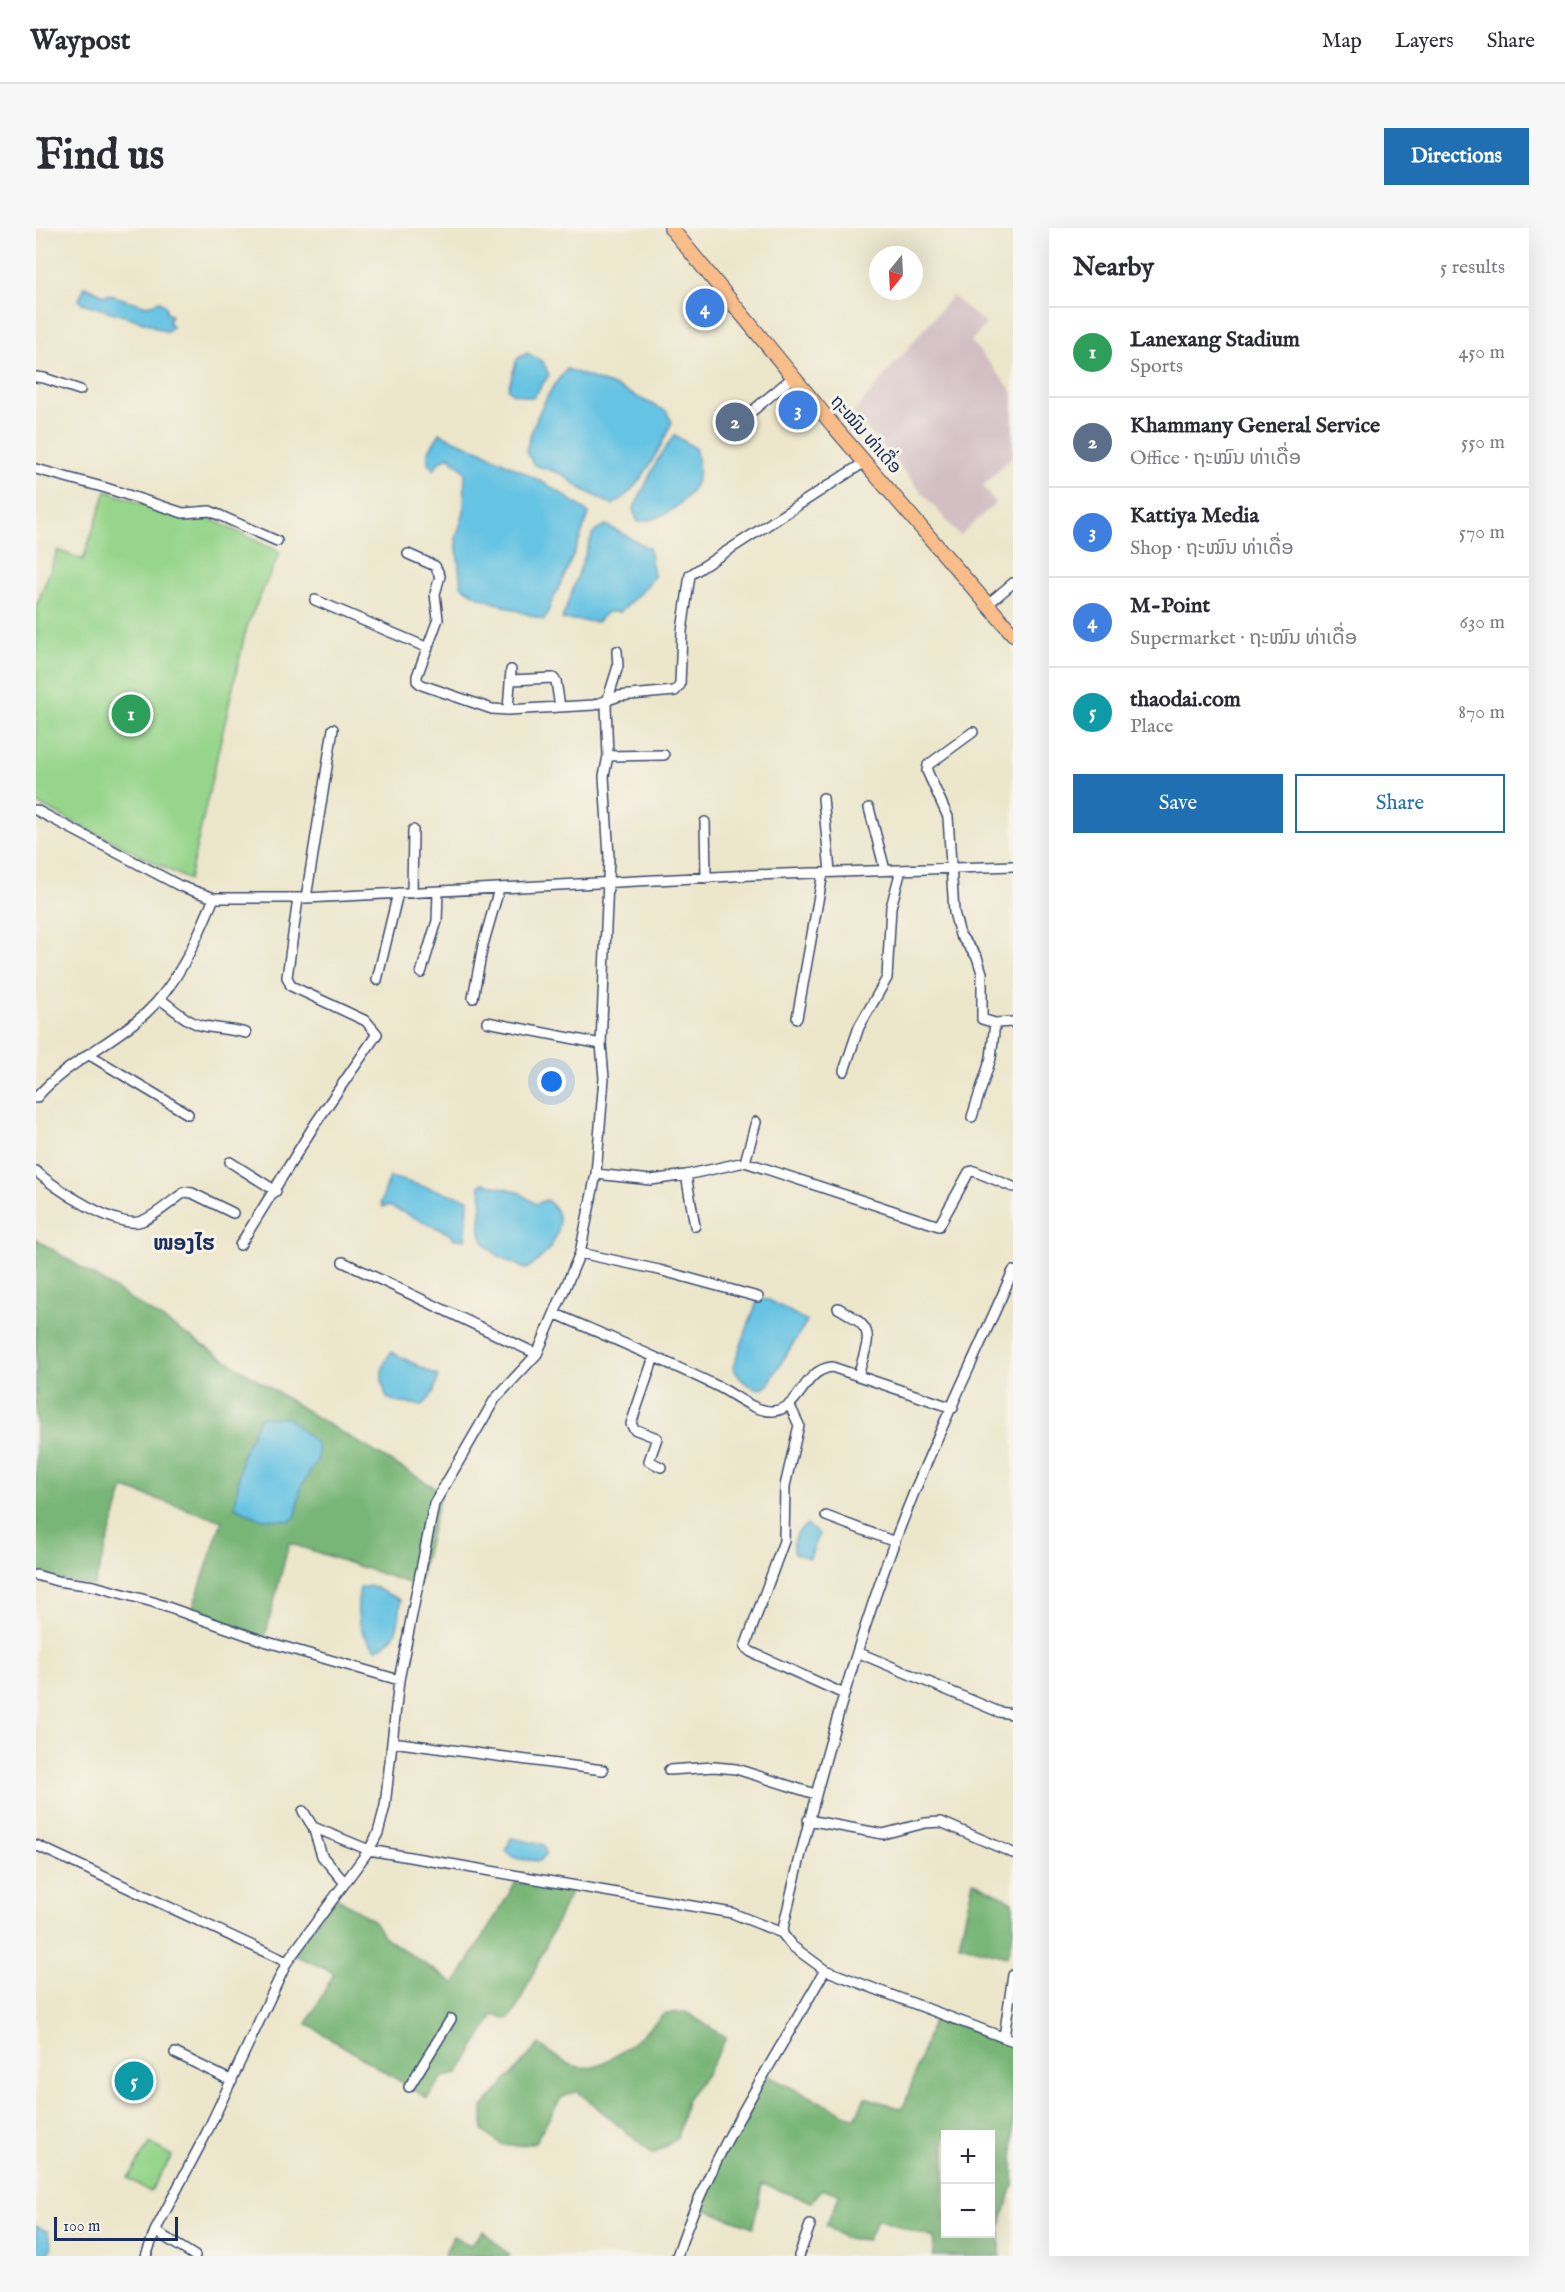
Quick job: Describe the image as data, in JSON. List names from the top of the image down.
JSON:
{
  "streets": {
    "main road": ["ຖະໝົນ ທ່າເດື່ອ"]
  },
  "districts": ["ໜອງໄຮ"],
  "scale_bar": "100 m",
  "north": "bottom",
  "page": {
    "header": "Waypost",
    "nav": ["Map", "Layers", "Share"],
    "buttons": [
      "Directions",
      ["Save", "Share"]
    ],
    "title": "Find us",
    "heading": ["Nearby", "5 results"],
    "pins": [
      "4",
      "3",
      "2",
      "1",
      "5"
    ],
    "list": [
      {
        "mark": "1",
        "name": "Lanexang Stadium",
        "note": "Sports",
        "value": "450 m"
      },
      {
        "mark": "2",
        "name": "Khammany General Service",
        "note": "Office · ຖະໝົນ ທ່າເດື່ອ",
        "value": "550 m"
      },
      {
        "mark": "3",
        "name": "Kattiya Media",
        "note": "Shop · ຖະໝົນ ທ່າເດື່ອ",
        "value": "570 m"
      },
      {
        "mark": "4",
        "name": "M-Point",
        "note": "Supermarket · ຖະໝົນ ທ່າເດື່ອ",
        "value": "630 m"
      },
      {
        "mark": "5",
        "name": "thaodai.com",
        "note": "Place",
        "value": "870 m"
      }
    ],
    "map_buttons": ["+", "−"],
    "scale": "100 m"
  }
}
